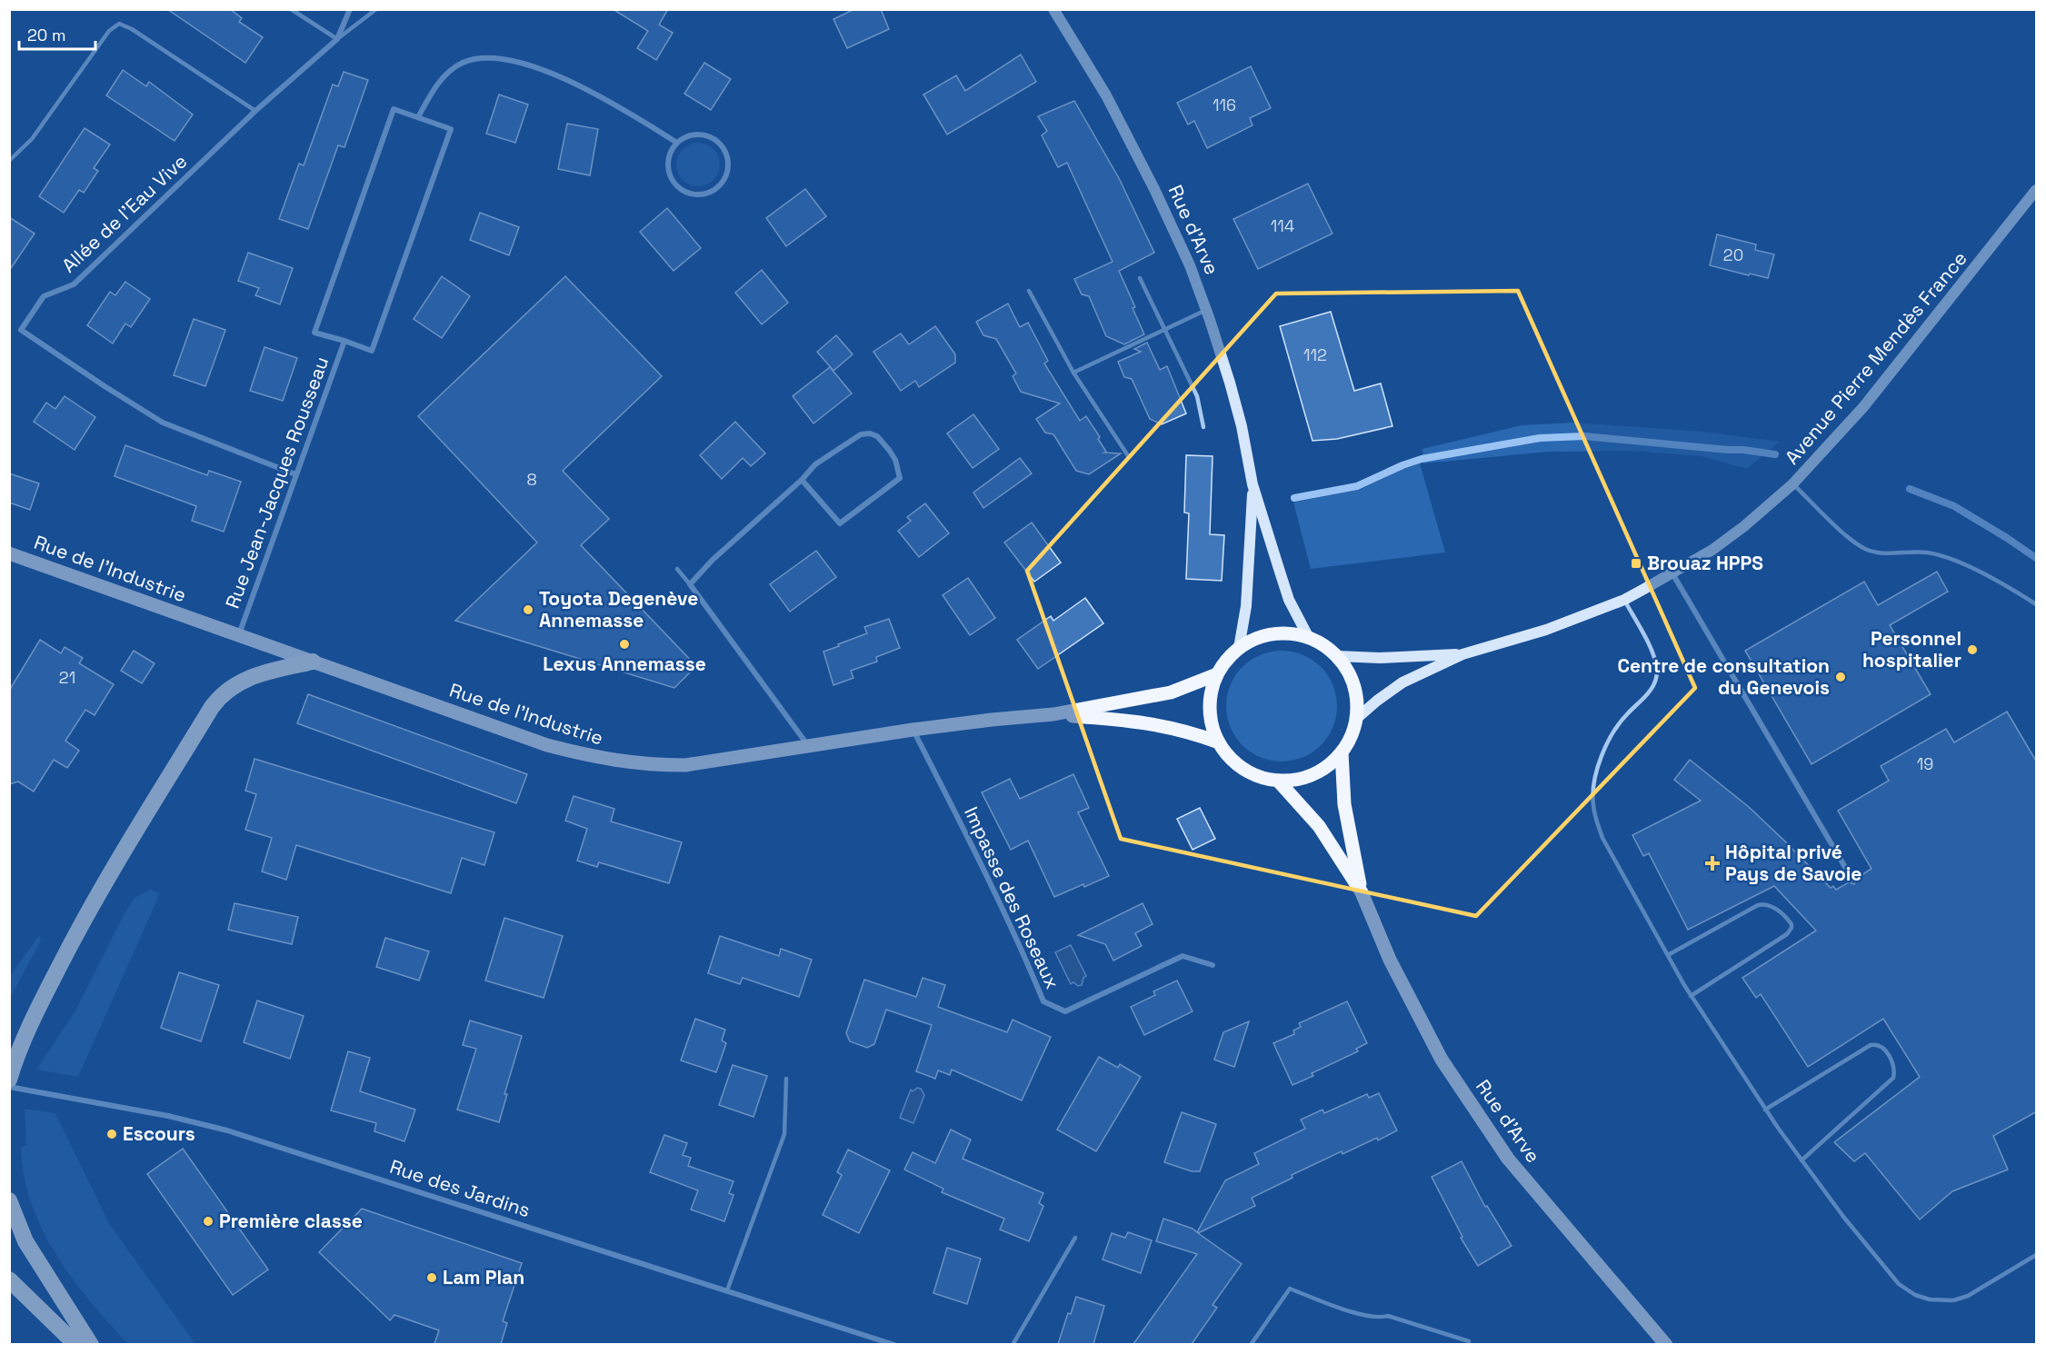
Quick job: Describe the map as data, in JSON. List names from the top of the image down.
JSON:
{
  "streets": {
    "main road": ["Rue d'Arve", "Avenue Pierre Mendès France", "Rue de l'Industrie"],
    "street": [
      "Allée de l'Eau Vive",
      "Rue Jean-Jacques Rousseau",
      "Impasse des Roseaux",
      "Rue des Jardins"
    ]
  },
  "crossings": [
    ["Allée de l'Eau Vive", "Rue Jean-Jacques Rousseau"],
    ["Rue d'Arve", "Avenue Pierre Mendès France"],
    ["Rue d'Arve", "Rue de l'Industrie"],
    ["Avenue Pierre Mendès France", "Rue de l'Industrie"],
    ["Rue Jean-Jacques Rousseau", "Rue de l'Industrie"],
    ["Rue de l'Industrie", "Impasse des Roseaux"]
  ],
  "places": {
    "transit": ["Brouaz HPPS"],
    "other": [
      "Toyota Degenève Annemasse",
      "Lexus Annemasse",
      "Personnel hospitalier",
      "Centre de consultation du Genevois",
      "Escours",
      "Première classe",
      "Lam Plan"
    ],
    "health": ["Hôpital privé Pays de Savoie"]
  },
  "house_numbers": [
    "116",
    "114",
    "20",
    "112",
    "8",
    "21",
    "19"
  ],
  "scale_bar": "20 m"
}
